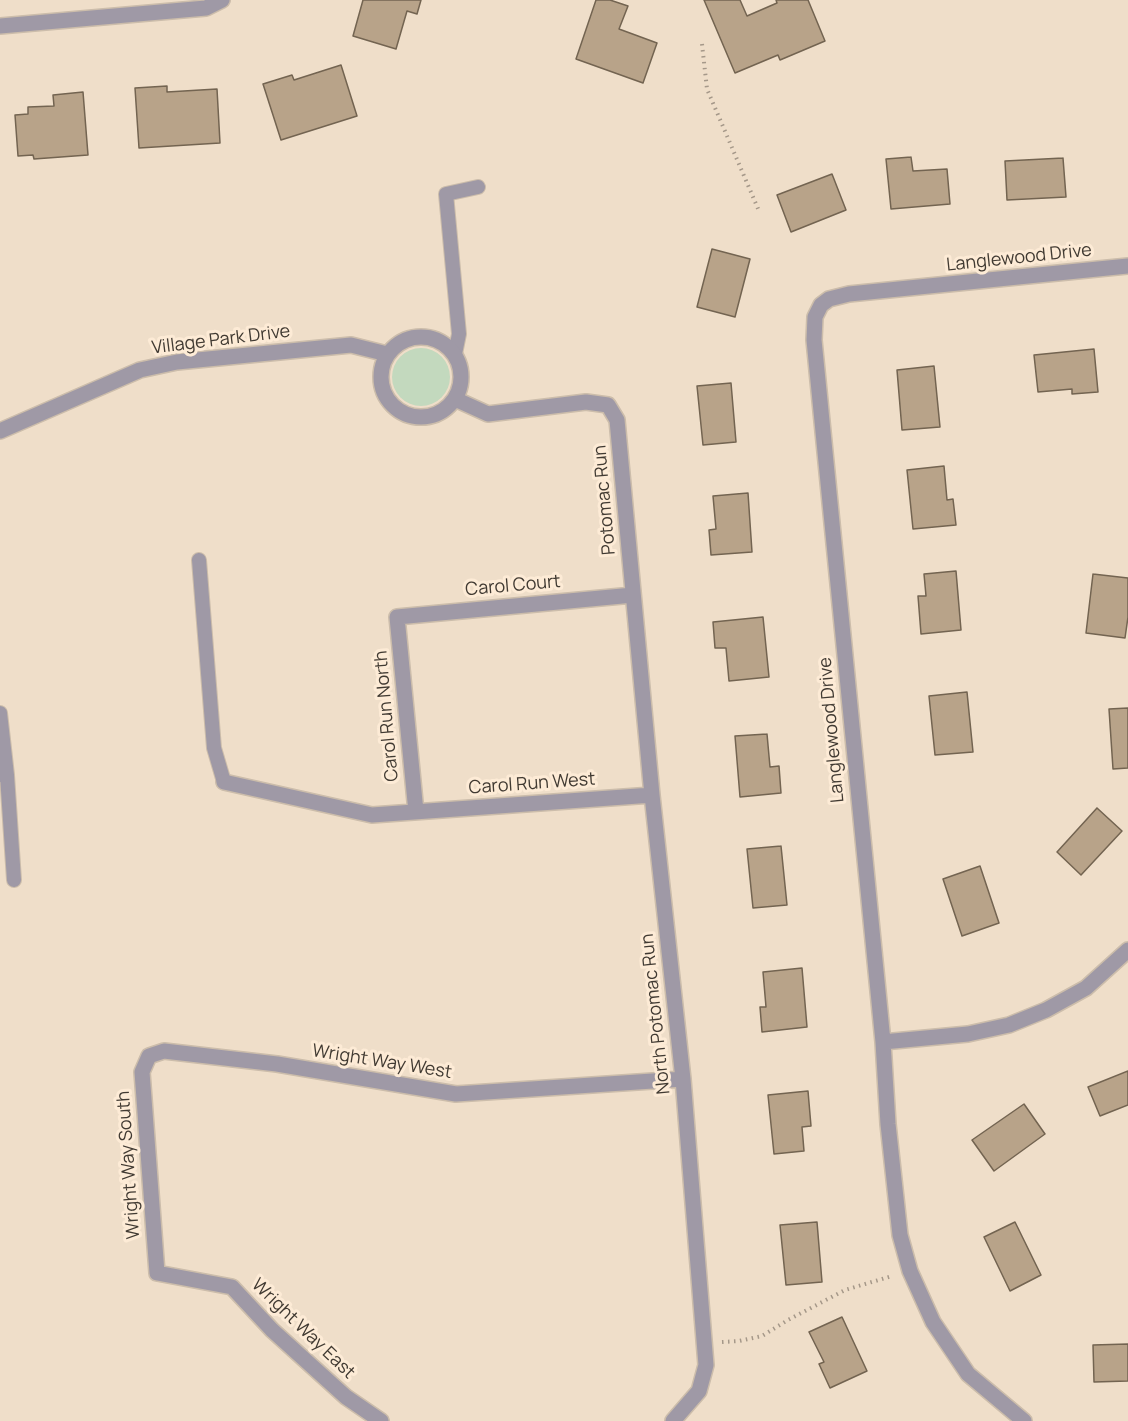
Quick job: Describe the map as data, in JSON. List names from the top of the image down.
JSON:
{
  "streets": {
    "street": [
      "Langlewood Drive",
      "Village Park Drive",
      "Potomac Run",
      "Carol Court",
      "Carol Run North",
      "Carol Run West",
      "North Potomac Run",
      "Wright Way West",
      "Wright Way South",
      "Wright Way East"
    ]
  },
  "crossings": [
    ["Village Park Drive", "Potomac Run"],
    ["Potomac Run", "Carol Court"],
    ["Potomac Run", "North Potomac Run"],
    ["Carol Court", "Carol Run North"],
    ["Carol Court", "North Potomac Run"],
    ["Carol Run North", "Carol Run West"],
    ["Carol Run West", "North Potomac Run"],
    ["North Potomac Run", "Wright Way West"],
    ["Wright Way West", "Wright Way South"],
    ["Wright Way South", "Wright Way East"]
  ]
}
